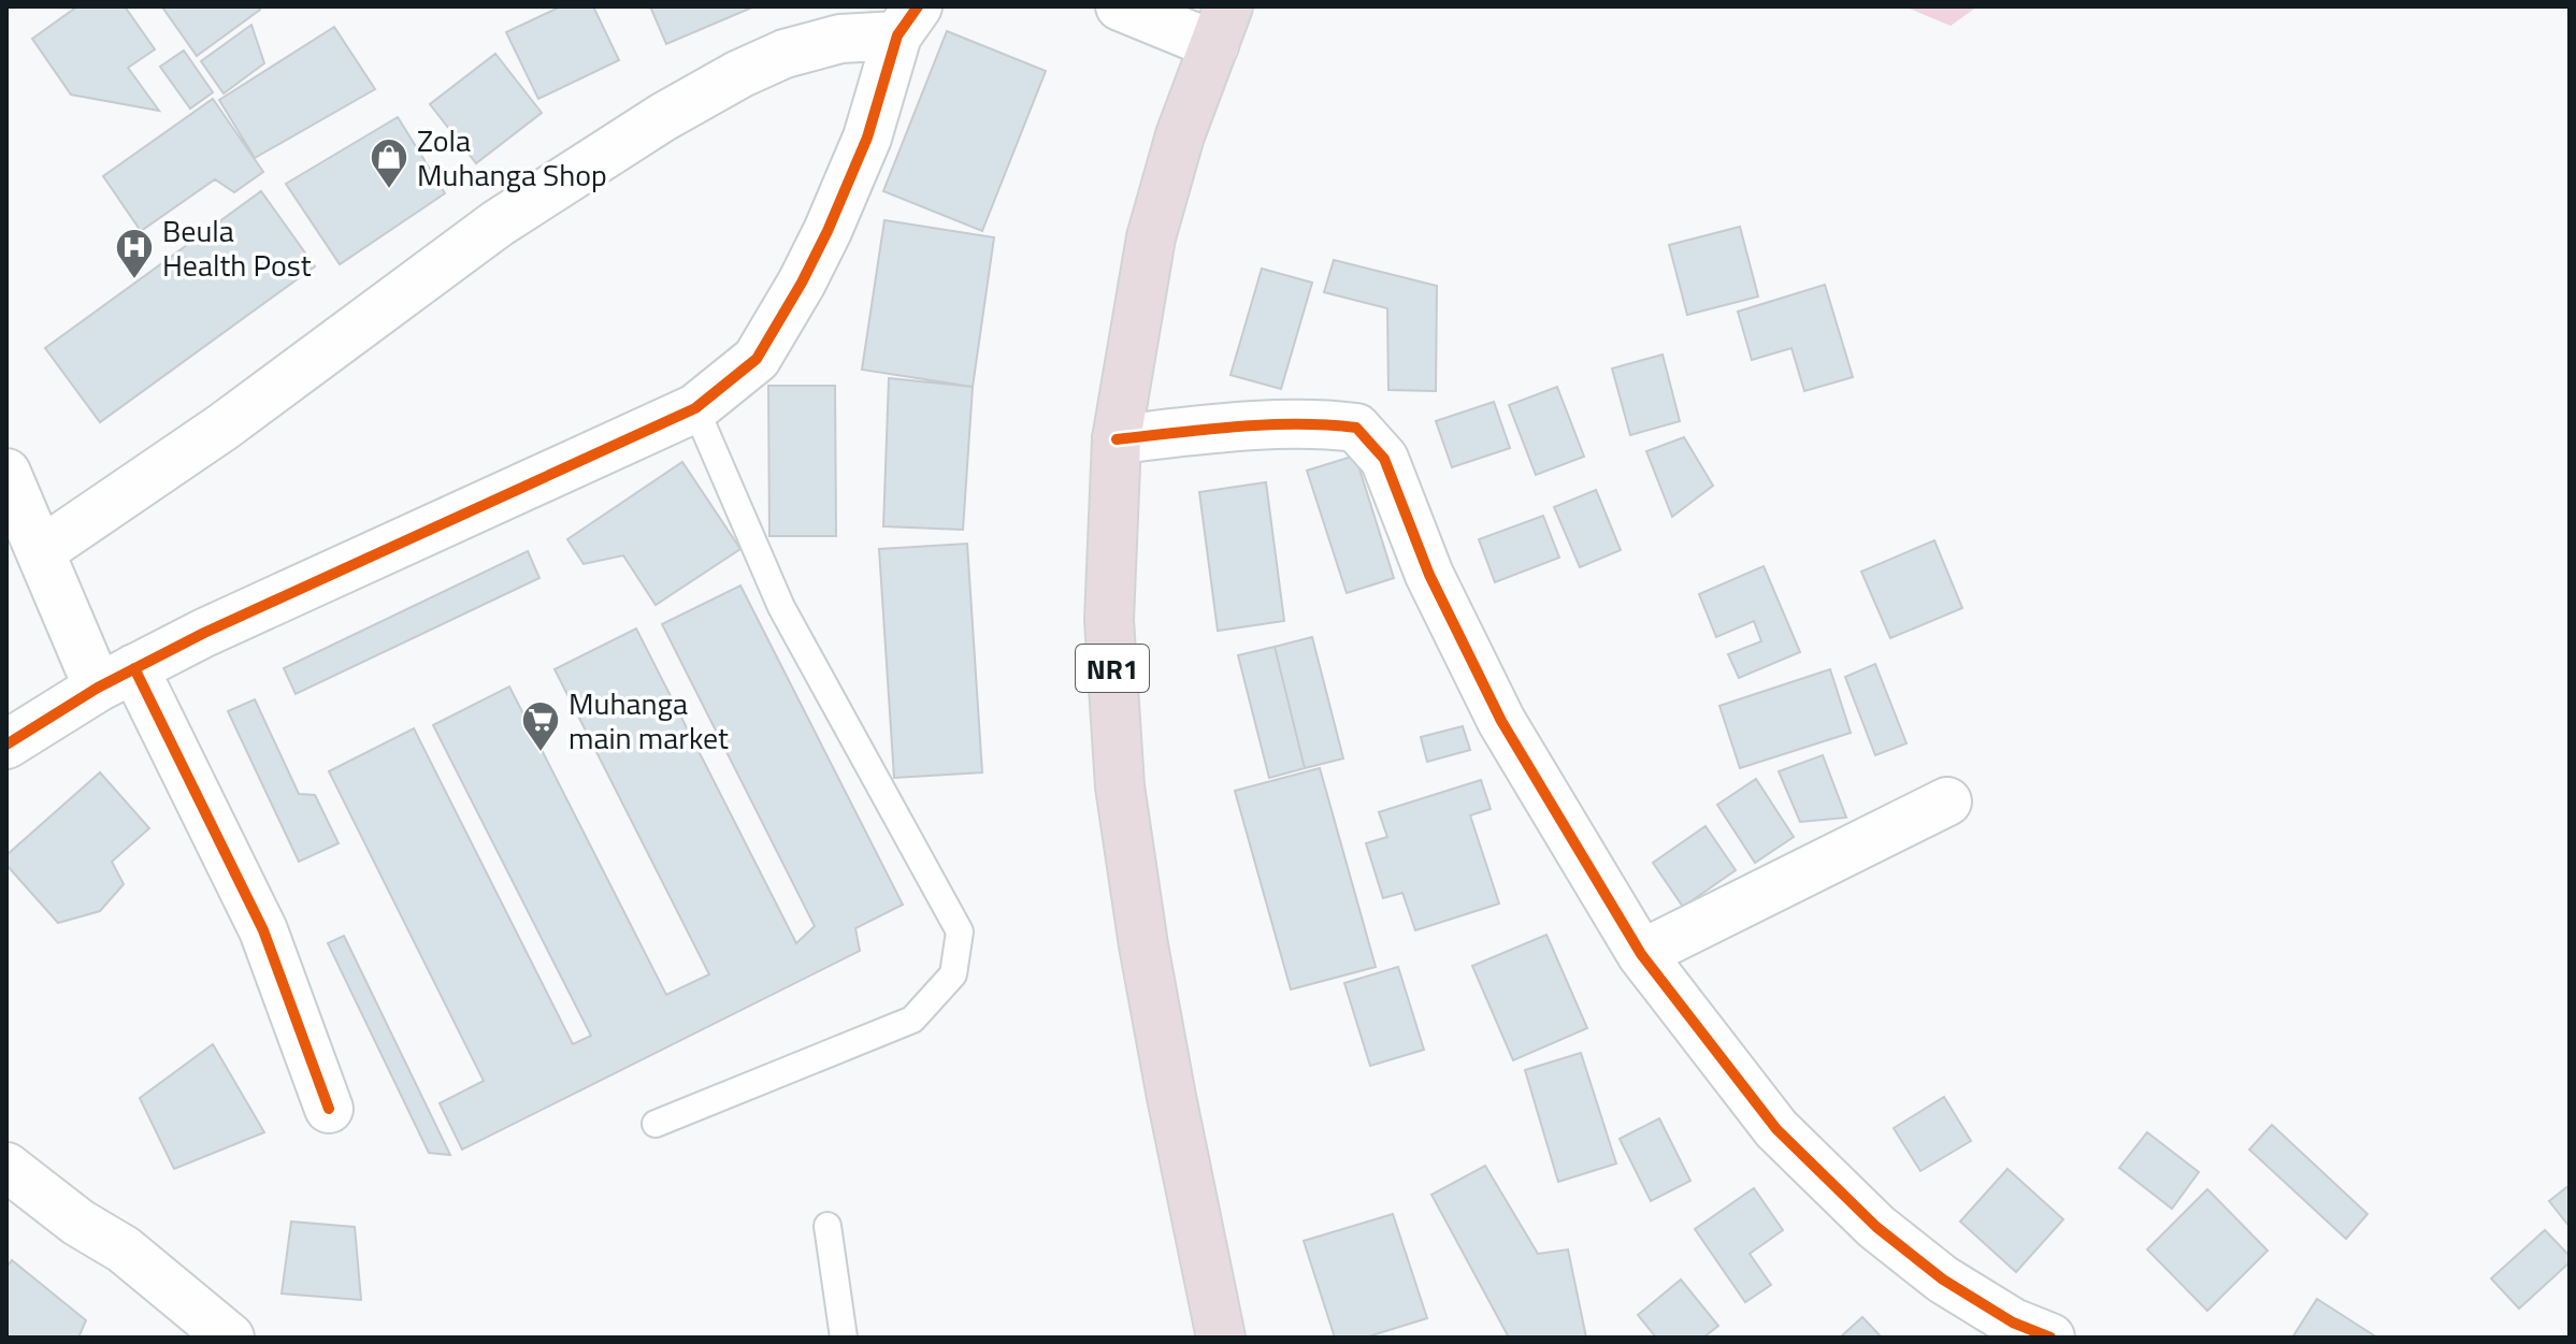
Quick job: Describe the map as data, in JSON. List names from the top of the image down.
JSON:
{
  "streets": {
    "highway": ["NR1"]
  },
  "places": {
    "shop": ["Zola Muhanga Shop"],
    "hospital": ["Beula Health Post"],
    "supermarket": ["Muhanga main market"]
  }
}
